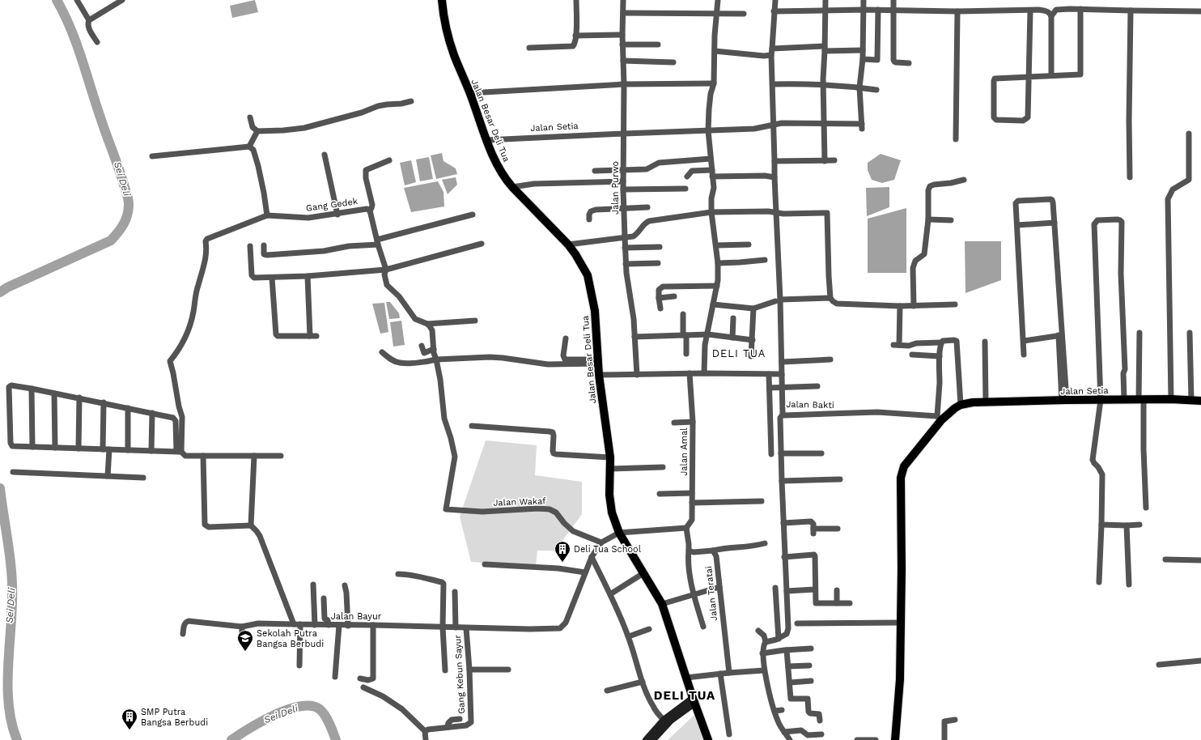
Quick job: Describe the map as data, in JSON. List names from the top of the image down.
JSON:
{
  "streets": {
    "main road": ["Jalan Besar Deli Tua", "Jalan Setia"],
    "street": [
      "Jalan Purwo",
      "Gang Gedek",
      "Jalan Bakti",
      "Jalan Amal",
      "Jalan Wakaf",
      "Jalan Teratai",
      "Jalan Bayur",
      "Gang Kebun Sayur"
    ]
  },
  "crossings": [
    ["Jalan Besar Deli Tua", "Jalan Setia"],
    ["Jalan Besar Deli Tua", "Jalan Bayur"],
    ["Jalan Setia", "Jalan Purwo"],
    ["Jalan Setia", "Jalan Bakti"],
    ["Jalan Wakaf", "Jalan Bayur"],
    ["Jalan Bayur", "Gang Kebun Sayur"]
  ],
  "districts": ["DELI TUA", "DELI TUA"],
  "water": ["Sei Deli"],
  "places": {
    "building": ["Deli Tua School", "SMP Putra Bangsa Berbudi"],
    "school or university": ["Sekolah Putra Bangsa Berbudi"]
  }
}
